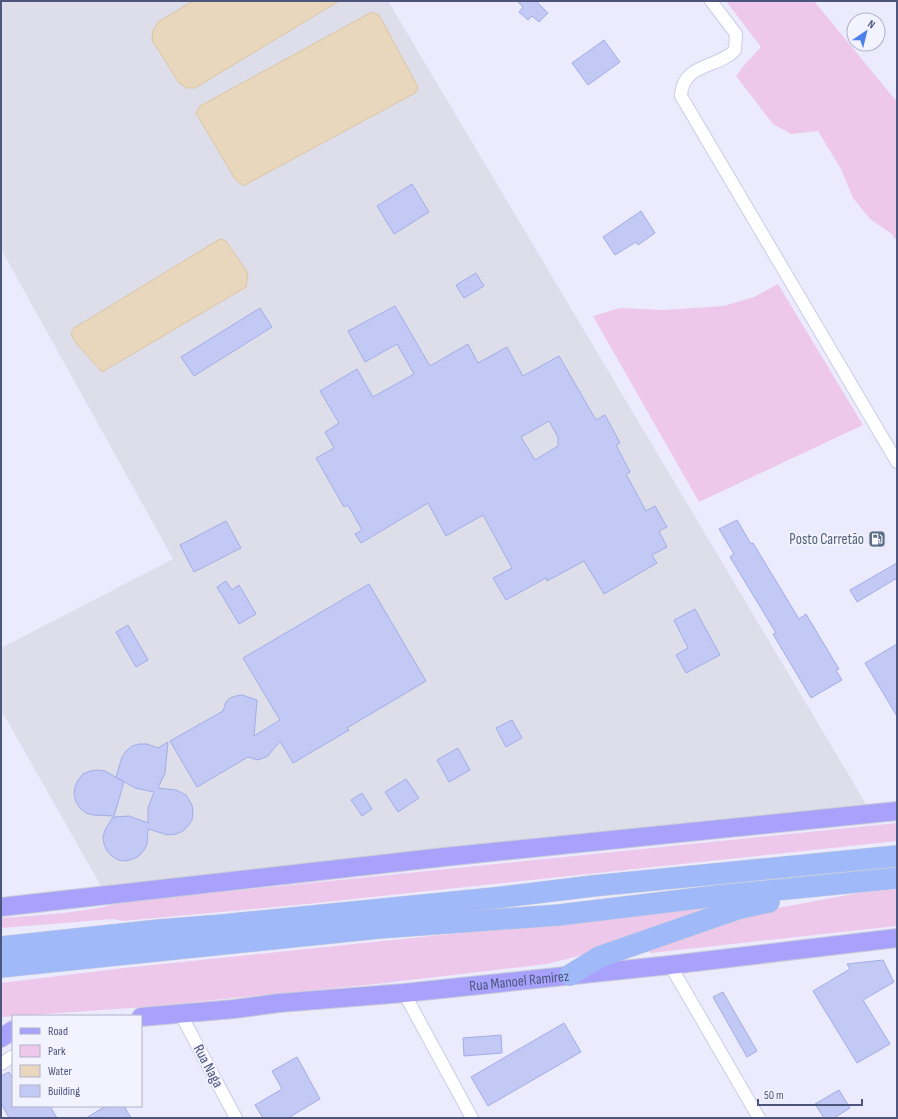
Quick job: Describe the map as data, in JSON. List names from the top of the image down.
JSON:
{
  "streets": {
    "main road": ["Rua Manoel Ramirez"],
    "street": ["Rua Naga"]
  },
  "crossings": [
    ["Rua Manoel Ramirez", "Rua Naga"]
  ],
  "places": {
    "fuel station": ["Posto Carretão"]
  },
  "legend": [
    "Road",
    "Park",
    "Water",
    "Building"
  ],
  "scale_bar": "50 m",
  "north": "top right"
}
